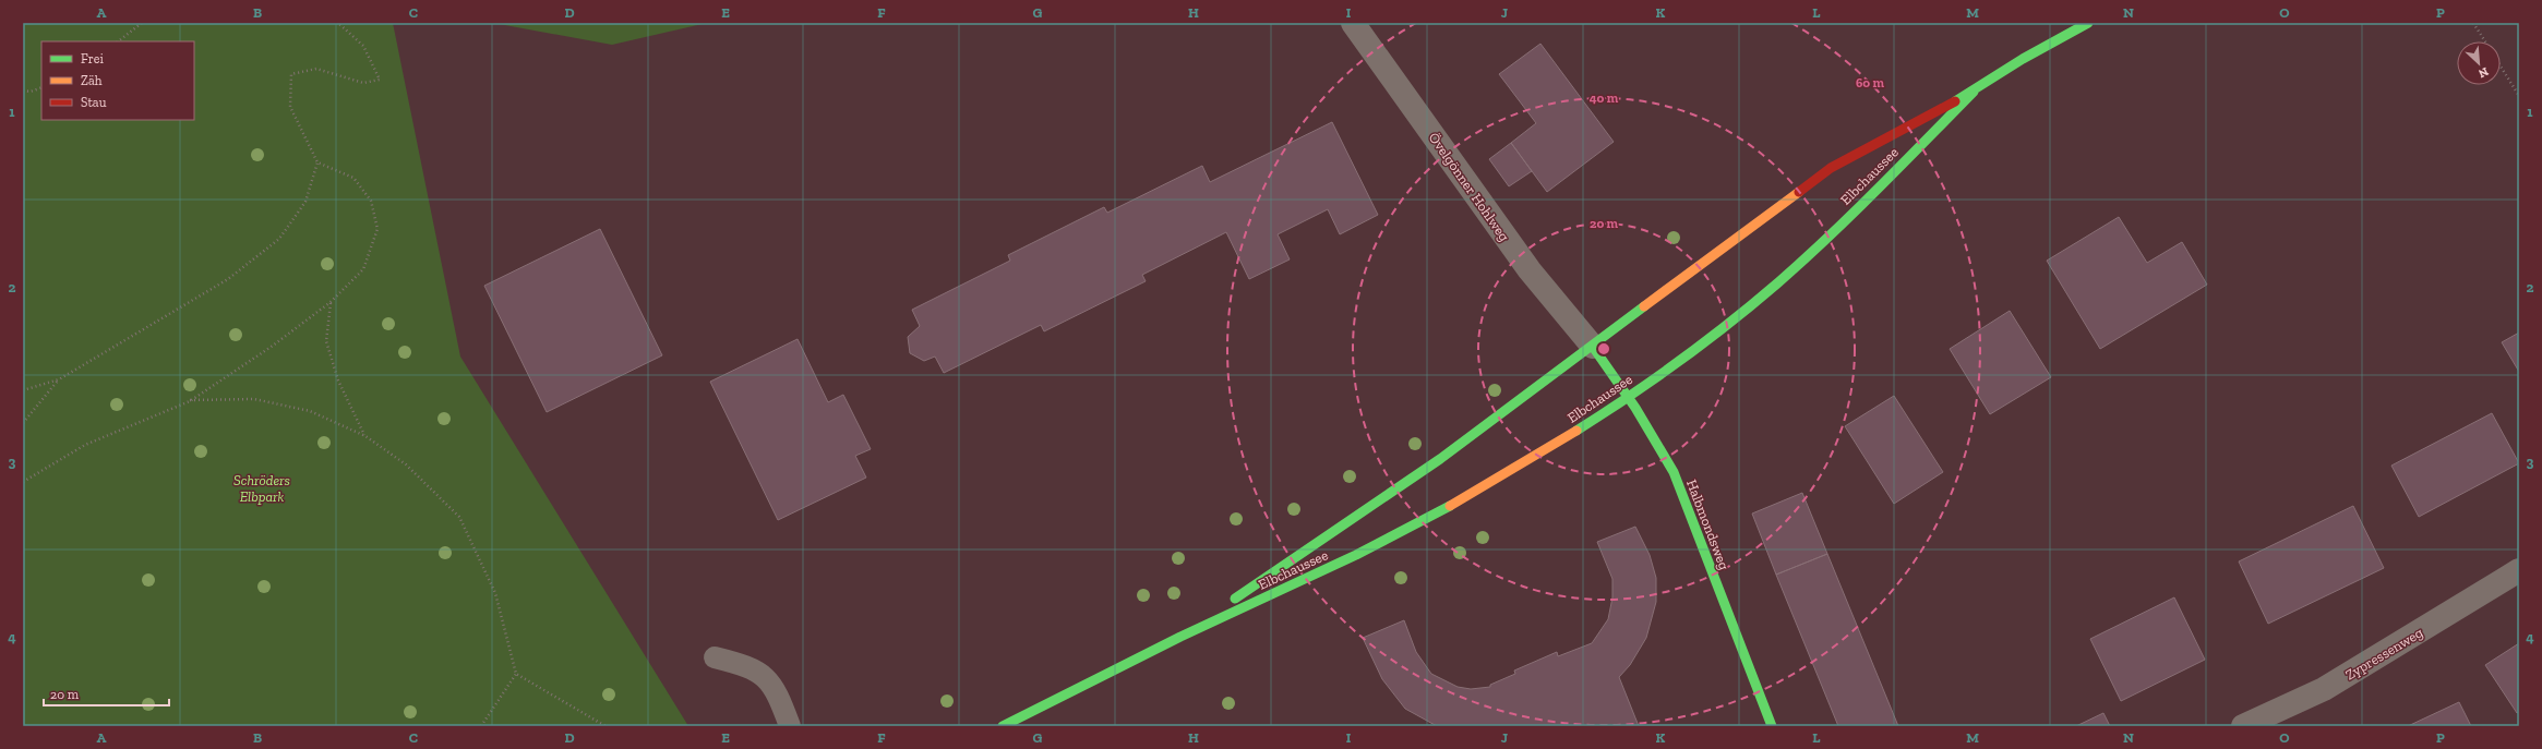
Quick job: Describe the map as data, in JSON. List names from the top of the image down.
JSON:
{
  "streets": {
    "main road": ["Elbchaussee", "Halbmondsweg"],
    "street": ["Övelgönner Hohlweg", "Zypressenweg"]
  },
  "crossings": [
    ["Elbchaussee", "Övelgönner Hohlweg"],
    ["Elbchaussee", "Halbmondsweg"],
    ["Övelgönner Hohlweg", "Halbmondsweg"]
  ],
  "parks": ["Schröders Elbpark"],
  "legend": ["Frei", "Zäh", "Stau"],
  "scale_bar": "20 m",
  "north": "bottom right",
  "grid": {
    "columns": [
      "A",
      "B",
      "C",
      "D",
      "E",
      "F",
      "G",
      "H",
      "I",
      "J",
      "K",
      "L",
      "M",
      "N",
      "O",
      "P"
    ],
    "rows": [
      "1",
      "2",
      "3",
      "4"
    ]
  },
  "rings": ["60 m", "40 m", "20 m"]
}
